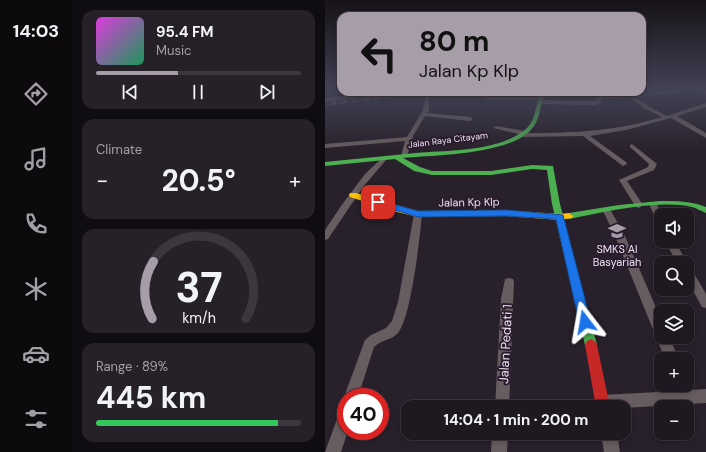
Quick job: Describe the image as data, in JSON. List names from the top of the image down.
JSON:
{
  "streets": {
    "street": ["Jalan Raya Citayam", "Jalan Kp Klp", "Jalan Pedati 1"]
  },
  "places": {
    "school or university": ["SMKS Al Basyariah"]
  },
  "page": {
    "tabs": "14:03",
    "turn": ["80 m", "Jalan Kp Klp"],
    "song": ["95.4 FM", "Music"],
    "tile": [
      "Climate",
      ["Range · 89%", "445 km"]
    ],
    "heat": ["−", "20.5°", "+"],
    "map_buttons": ["+", "−"],
    "limit": "40",
    "trip": "14:04 · 1 min · 200 m",
    "gauge": ["37", "km/h"]
  }
}
